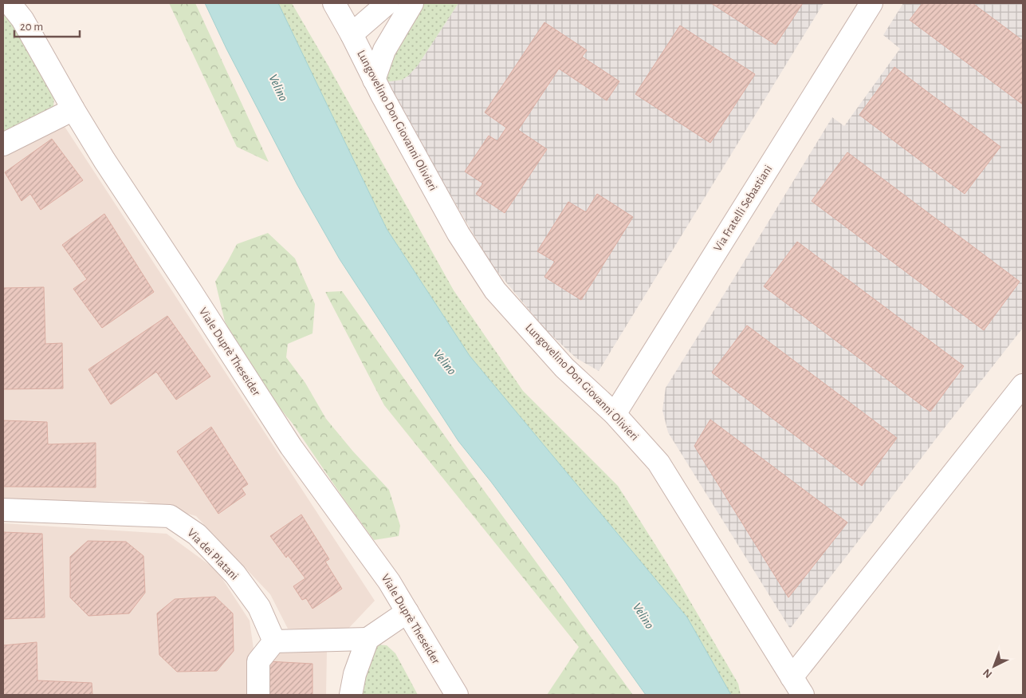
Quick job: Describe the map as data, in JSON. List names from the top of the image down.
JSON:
{
  "streets": {
    "street": [
      "Lungovelino Don Giovanni Olivieri",
      "Via Fratelli Sebastiani",
      "Viale Duprè Theseider",
      "Via dei Platani"
    ]
  },
  "crossings": [
    ["Lungovelino Don Giovanni Olivieri", "Via Fratelli Sebastiani"]
  ],
  "water": ["Velino"],
  "scale_bar": "20 m",
  "north": "bottom left"
}
